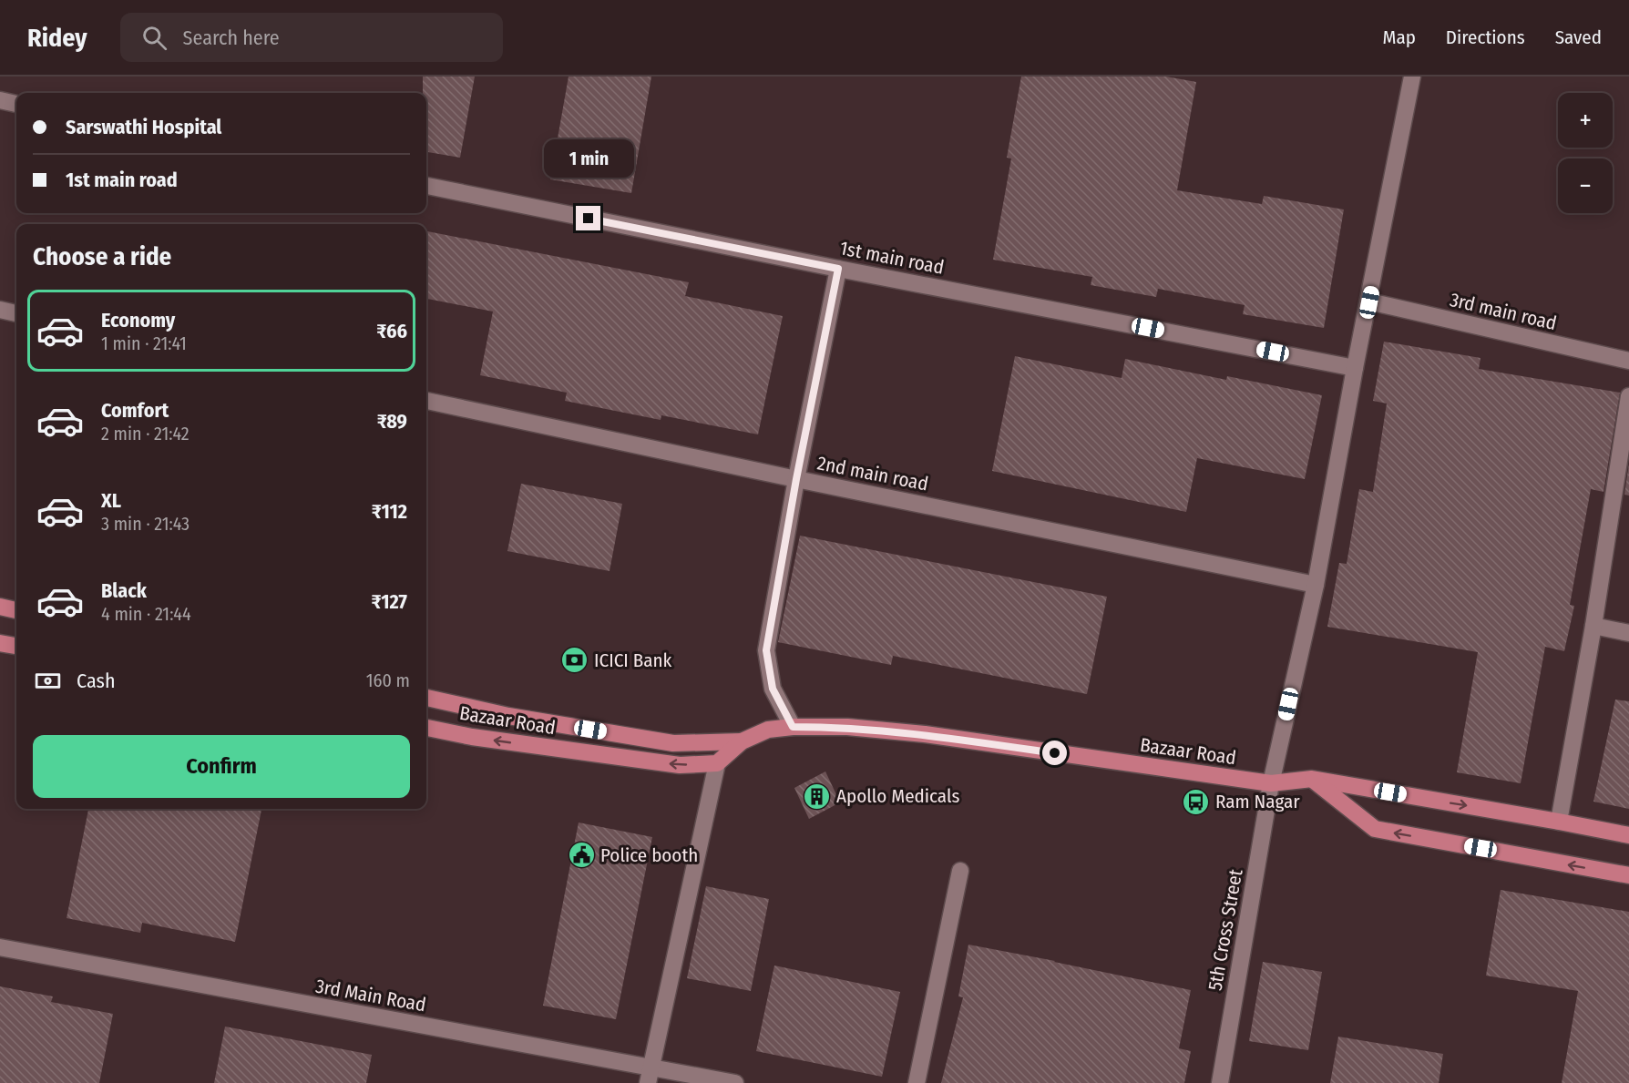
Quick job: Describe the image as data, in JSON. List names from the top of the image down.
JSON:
{
  "streets": {
    "main road": ["Bazaar Road"],
    "street": [
      "1st main road",
      "3rd main road",
      "2nd main road",
      "5th Cross Street",
      "3rd Main Road"
    ]
  },
  "crossings": [
    ["1st main road", "5th Cross Street"],
    ["3rd main road", "5th Cross Street"],
    ["2nd main road", "5th Cross Street"],
    ["Bazaar Road", "5th Cross Street"]
  ],
  "places": {
    "bank": ["ICICI Bank"],
    "building": ["Apollo Medicals"],
    "bus stop": ["Ram Nagar"],
    "public building": ["Police booth"]
  },
  "page": {
    "header": "Ridey",
    "search": "Search here",
    "nav": ["Map", "Directions", "Saved"],
    "map_buttons": ["+", "−"],
    "banner": ["Sarswathi Hospital", "1st main road"],
    "bubble": "1 min",
    "heading": "Choose a ride",
    "list": [
      {
        "name": "Economy",
        "note": "1 min · 21:41",
        "value": "₹66"
      },
      {
        "name": "Comfort",
        "note": "2 min · 21:42",
        "value": "₹89"
      },
      {
        "name": "XL",
        "note": "3 min · 21:43",
        "value": "₹112"
      },
      {
        "name": "Black",
        "note": "4 min · 21:44",
        "value": "₹127"
      }
    ],
    "pay": ["Cash", "160 m"],
    "buttons": "Confirm"
  }
}
